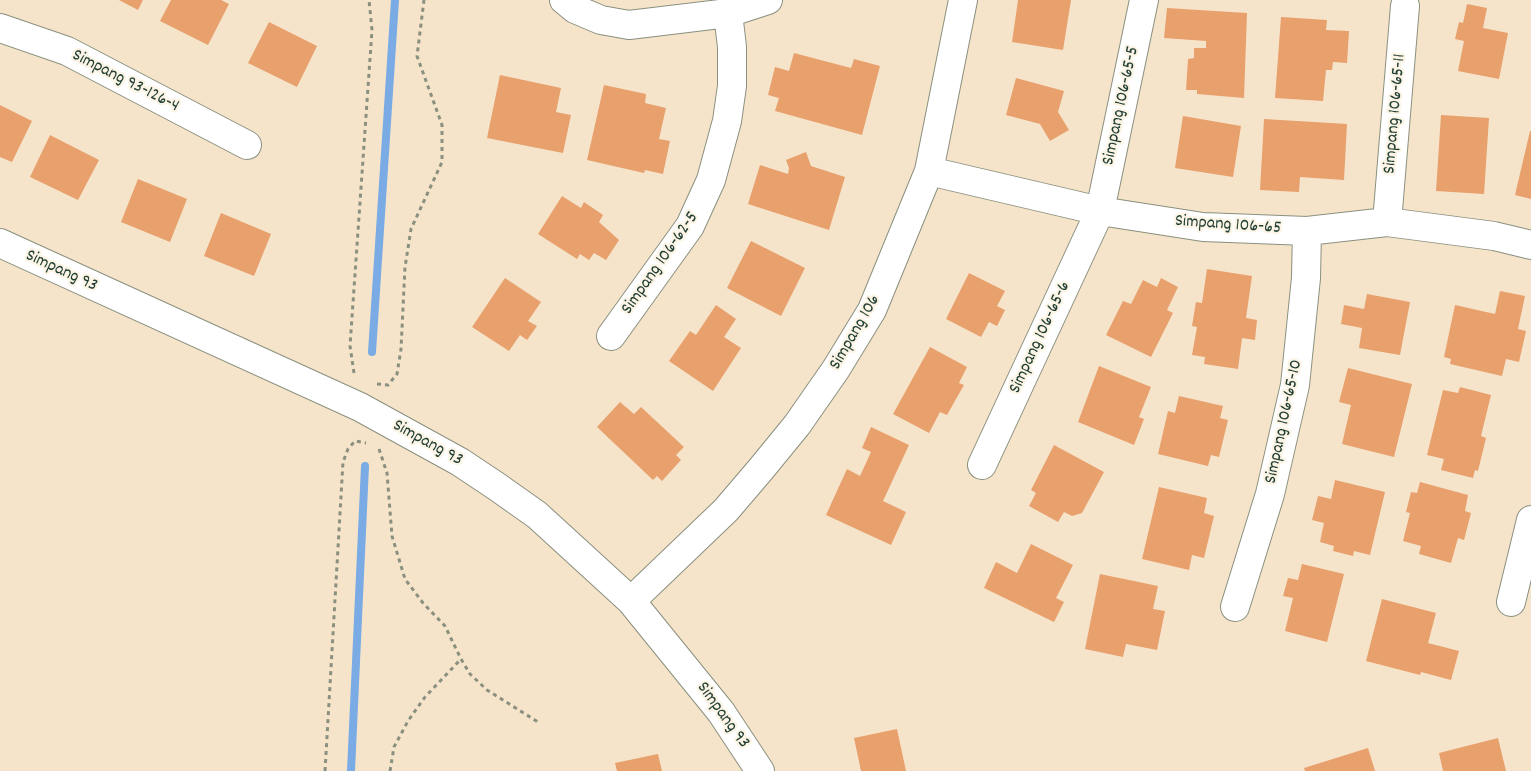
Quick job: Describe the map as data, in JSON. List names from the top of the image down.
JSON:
{
  "streets": {
    "street": [
      "Simpang 93-126-4",
      "Simpang 106-65-5",
      "Simpang 106-65-11",
      "Simpang 106-65",
      "Simpang 106-62-5",
      "Simpang 93",
      "Simpang 106",
      "Simpang 106-65-6",
      "Simpang 106-65-10"
    ]
  },
  "crossings": [
    ["Simpang 106-65-5", "Simpang 106-65"],
    ["Simpang 106-65-5", "Simpang 106-65-6"],
    ["Simpang 106-65-11", "Simpang 106-65"],
    ["Simpang 106-65", "Simpang 106"],
    ["Simpang 106-65", "Simpang 106-65-6"],
    ["Simpang 106-65", "Simpang 106-65-10"],
    ["Simpang 93", "Simpang 106"]
  ]
}
